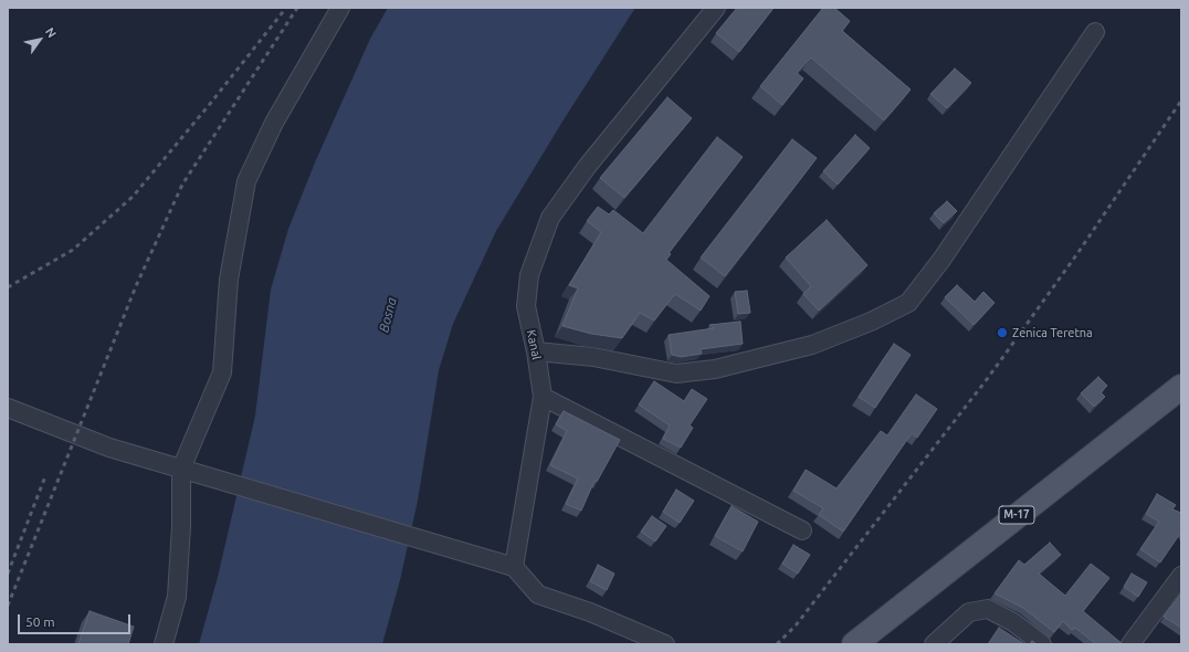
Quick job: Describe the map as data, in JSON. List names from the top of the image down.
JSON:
{
  "streets": {
    "main road": ["M-17"],
    "street": ["Kanal"]
  },
  "water": ["Bosna"],
  "places": ["Zenica Teretna"],
  "scale_bar": "50 m",
  "north": "top right"
}
